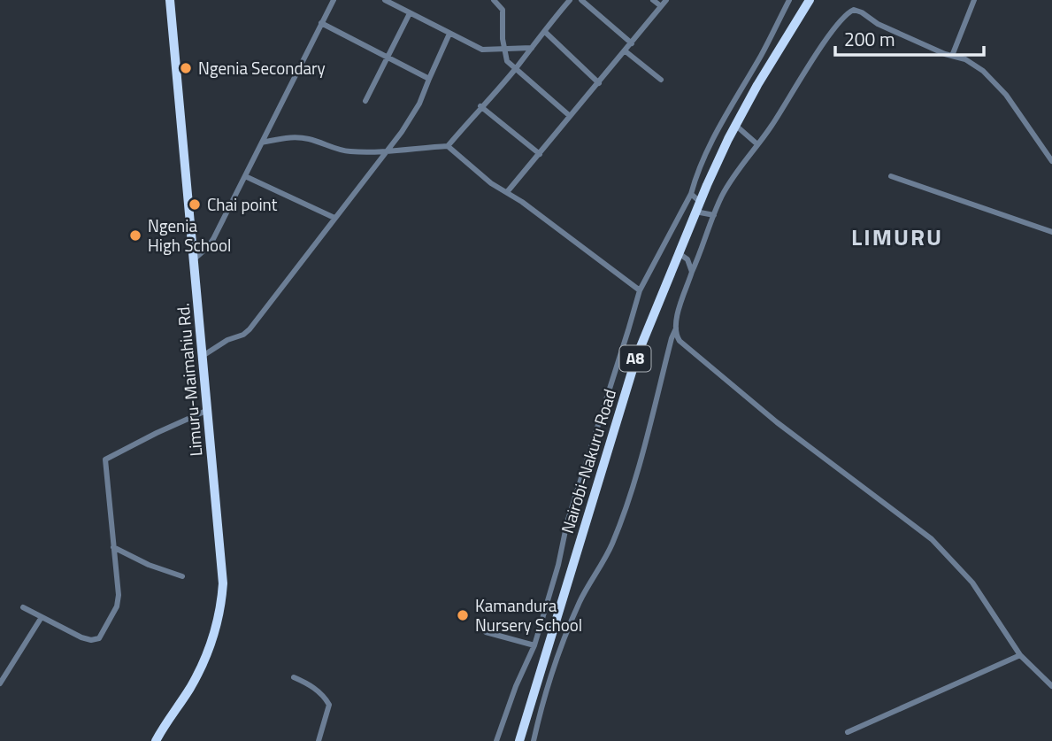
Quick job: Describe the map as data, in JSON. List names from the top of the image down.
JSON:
{
  "streets": {
    "highway": ["A8", "Limuru-Maimahiu Rd.", "Nairobi-Nakuru Road"]
  },
  "districts": ["LIMURU"],
  "places": [
    "Ngenia Secondary",
    "Chai point",
    "Ngenia High School",
    "Kamandura Nursery School"
  ],
  "scale_bar": "200 m"
}
